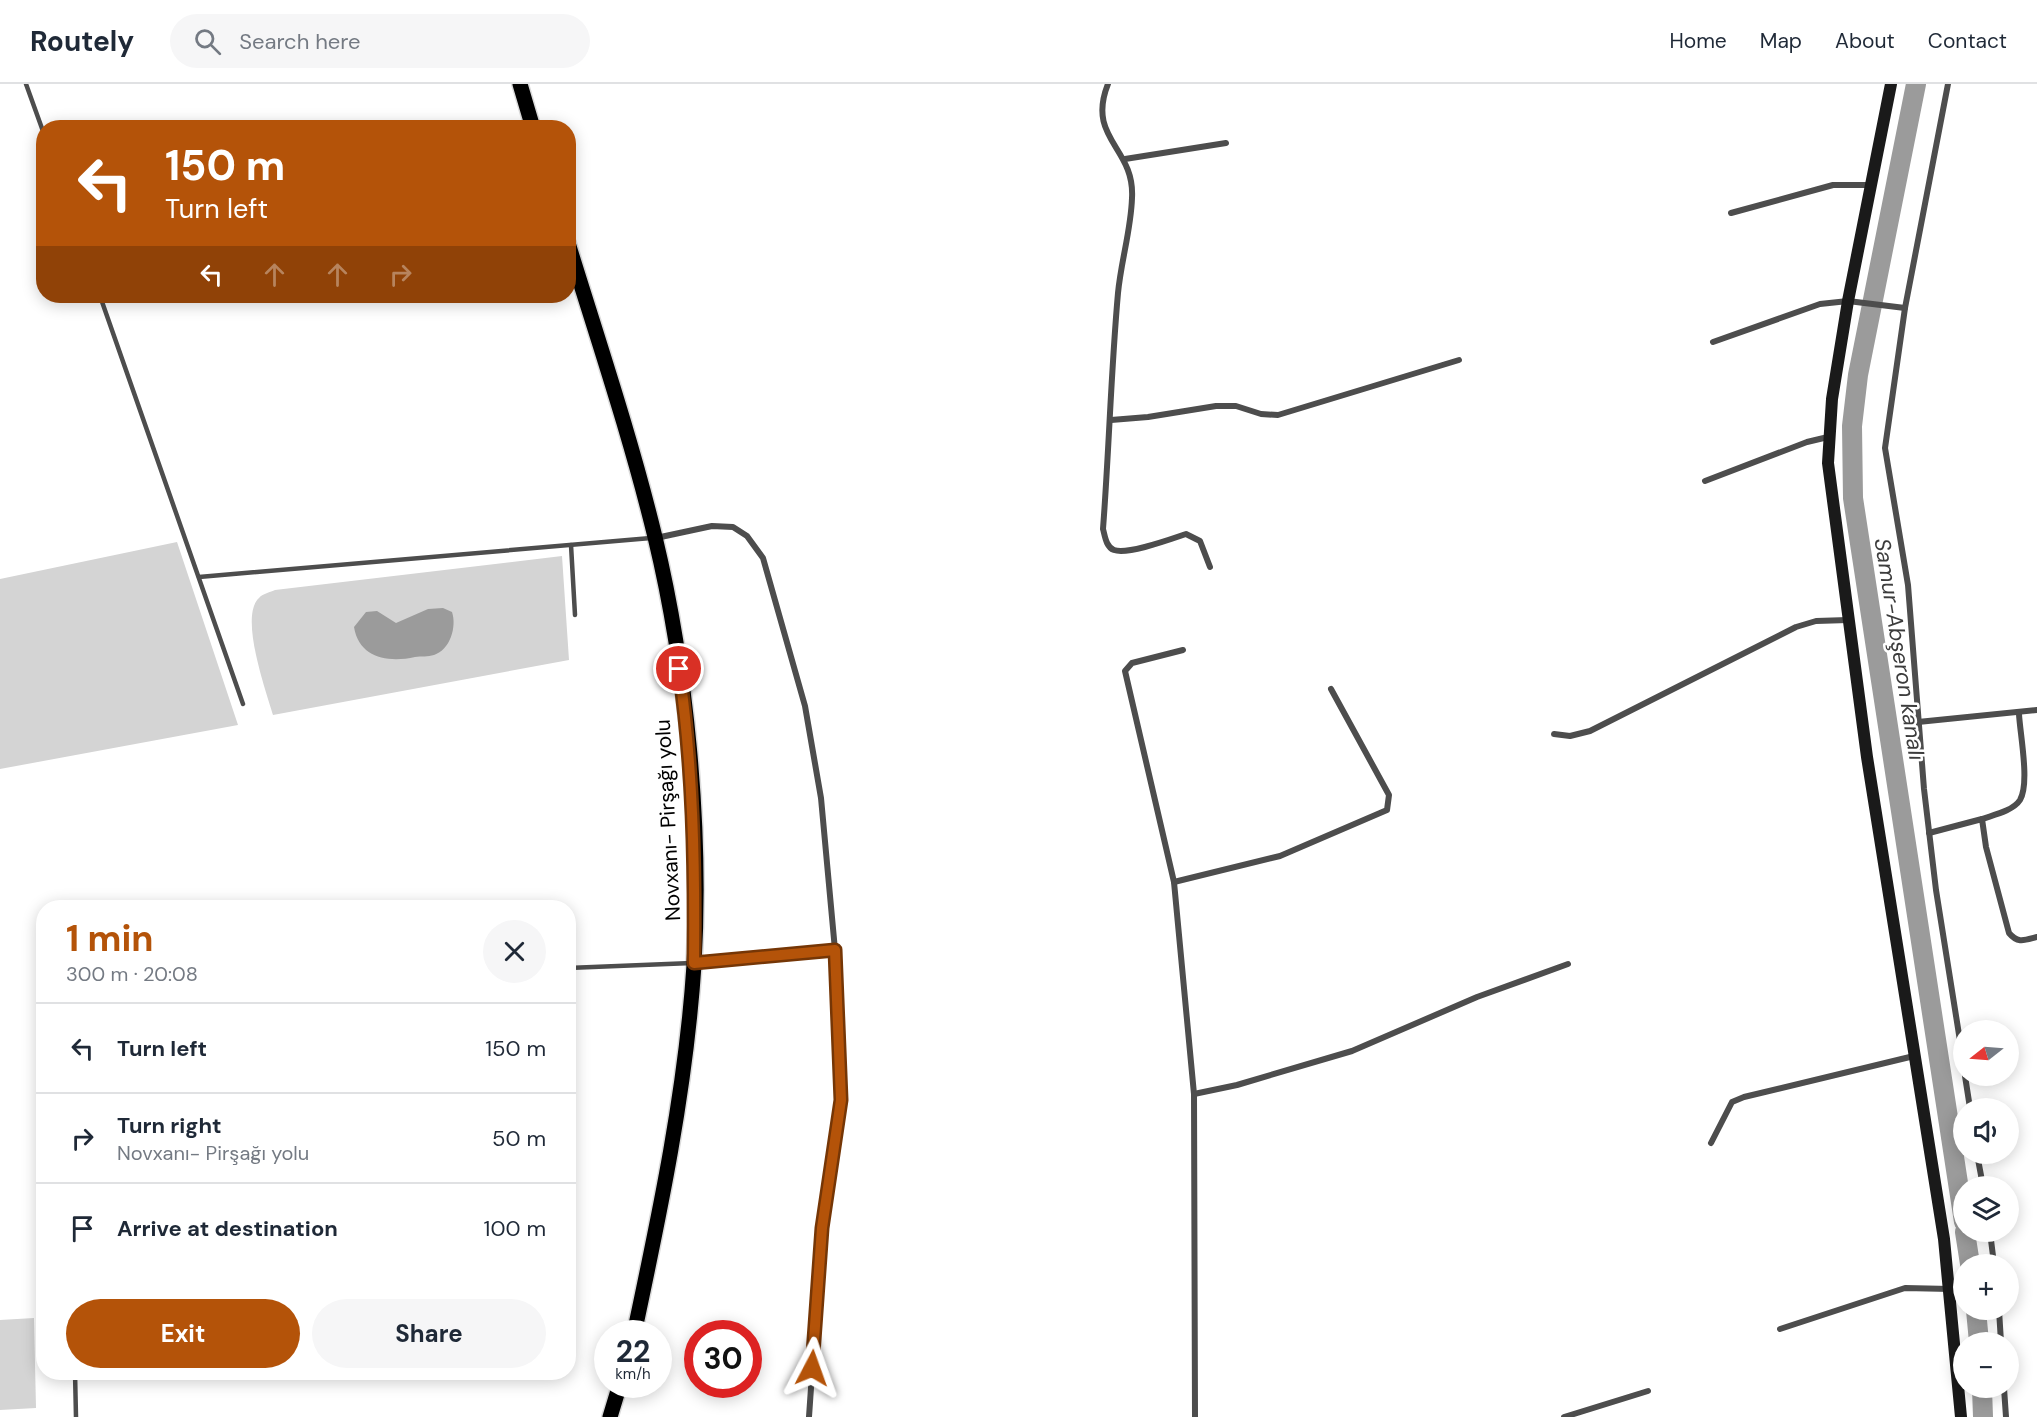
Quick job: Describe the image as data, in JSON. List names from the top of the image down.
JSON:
{
  "streets": {
    "main road": ["Novxanı- Pirşağı yolu"]
  },
  "water": ["Samur-Abşeron kanalı"],
  "north": "left",
  "page": {
    "header": "Routely",
    "search": "Search here",
    "nav": [
      "Home",
      "Map",
      "About",
      "Contact"
    ],
    "turn": ["150 m", "Turn left"],
    "heading": ["1 min", "300 m · 20:08"],
    "list": [
      {
        "name": "Turn left",
        "value": "150 m"
      },
      {
        "name": "Turn right",
        "note": "Novxanı- Pirşağı yolu",
        "value": "50 m"
      },
      {
        "name": "Arrive at destination",
        "value": "100 m"
      }
    ],
    "map_buttons": ["+", "−"],
    "buttons": ["Exit", "Share"],
    "speed": "22 km/h",
    "limit": "30"
  }
}
